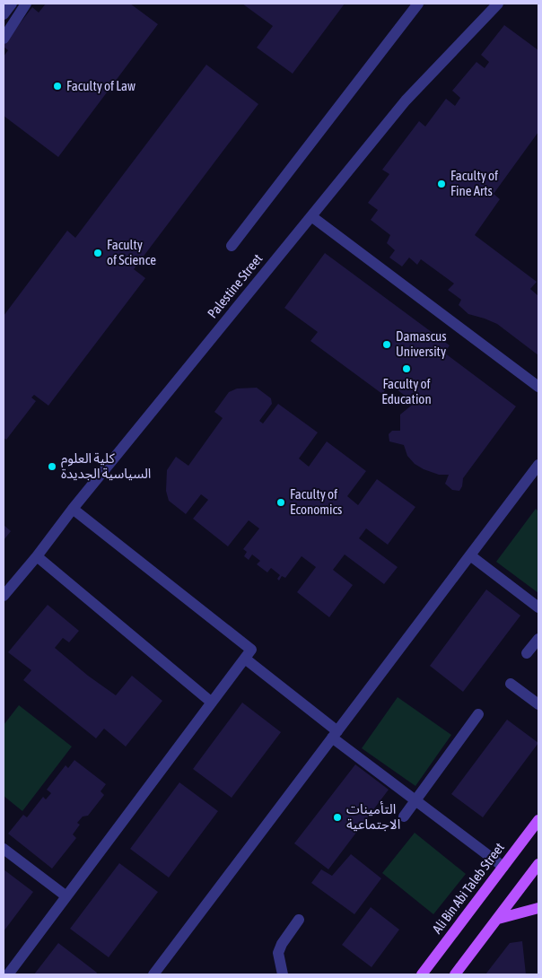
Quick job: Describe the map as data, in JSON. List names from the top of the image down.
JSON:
{
  "streets": {
    "main road": ["Ali Bin Abi Taleb Street"],
    "street": ["Palestine Street"]
  },
  "places": [
    "Faculty of Law",
    "Faculty of Fine Arts",
    "Faculty of Science",
    "Damascus University",
    "Faculty of Education",
    "كلية العلوم السياسية الجديدة",
    "Faculty of Economics",
    "التأمينات الاجتماعية"
  ]
}
